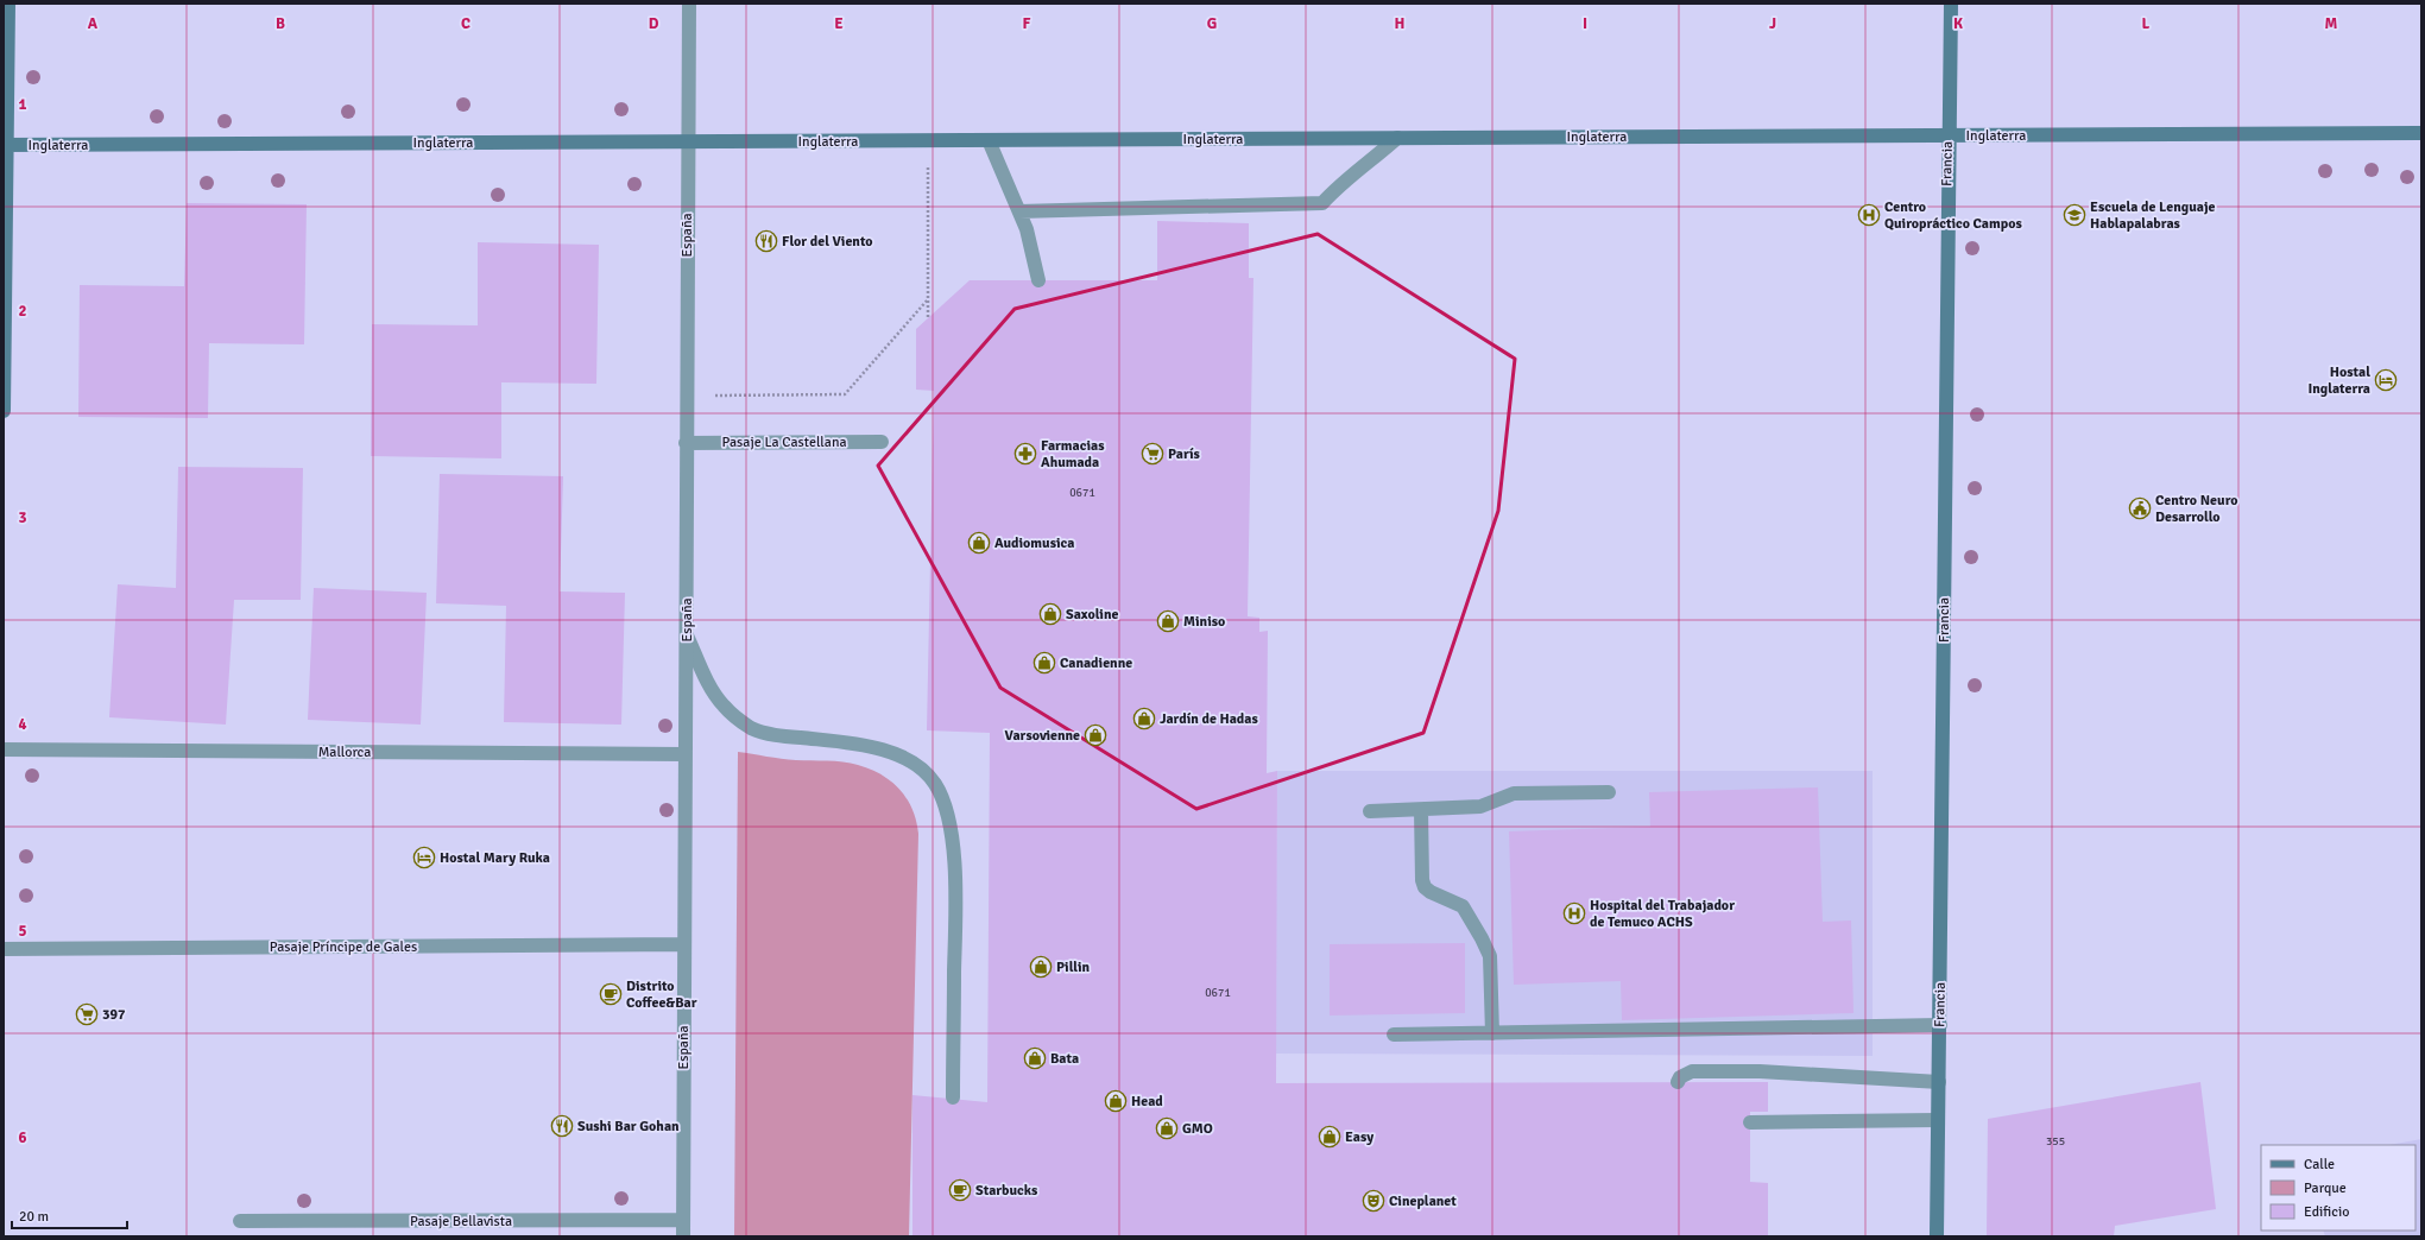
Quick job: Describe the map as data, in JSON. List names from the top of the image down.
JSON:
{
  "streets": {
    "street": [
      "Inglaterra",
      "Francia",
      "España",
      "Pasaje La Castellana",
      "Mallorca",
      "Pasaje Príncipe de Gales",
      "Pasaje Bellavista"
    ]
  },
  "crossings": [
    ["Inglaterra", "Francia"],
    ["Inglaterra", "España"],
    ["España", "Pasaje La Castellana"],
    ["España", "Mallorca"],
    ["España", "Pasaje Príncipe de Gales"],
    ["España", "Pasaje Bellavista"]
  ],
  "places": {
    "hospital": ["Centro Quiropráctico Campos", "Hospital del Trabajador de Temuco ACHS"],
    "school or university": ["Escuela de Lenguaje Hablapalabras"],
    "restaurant": ["Flor del Viento", "Sushi Bar Gohan"],
    "hotel": ["Hostal Inglaterra", "Hostal Mary Ruka"],
    "pharmacy": ["Farmacias Ahumada"],
    "supermarket": ["París", "397"],
    "public building": ["Centro Neuro Desarrollo"],
    "shop": [
      "Audiomusica",
      "Saxoline",
      "Miniso",
      "Canadienne",
      "Jardín de Hadas",
      "Varsovienne",
      "Pillin",
      "Bata",
      "Head",
      "GMO",
      "Easy"
    ],
    "cafe": ["Distrito Coffee&Bar", "Starbucks"],
    "theatre": ["Cineplanet"]
  },
  "house_numbers": ["0671", "0671", "355"],
  "legend": ["Calle", "Parque", "Edificio"],
  "scale_bar": "20 m",
  "grid": {
    "columns": [
      "A",
      "B",
      "C",
      "D",
      "E",
      "F",
      "G",
      "H",
      "I",
      "J",
      "K",
      "L",
      "M"
    ],
    "rows": [
      "1",
      "2",
      "3",
      "4",
      "5",
      "6"
    ]
  }
}
